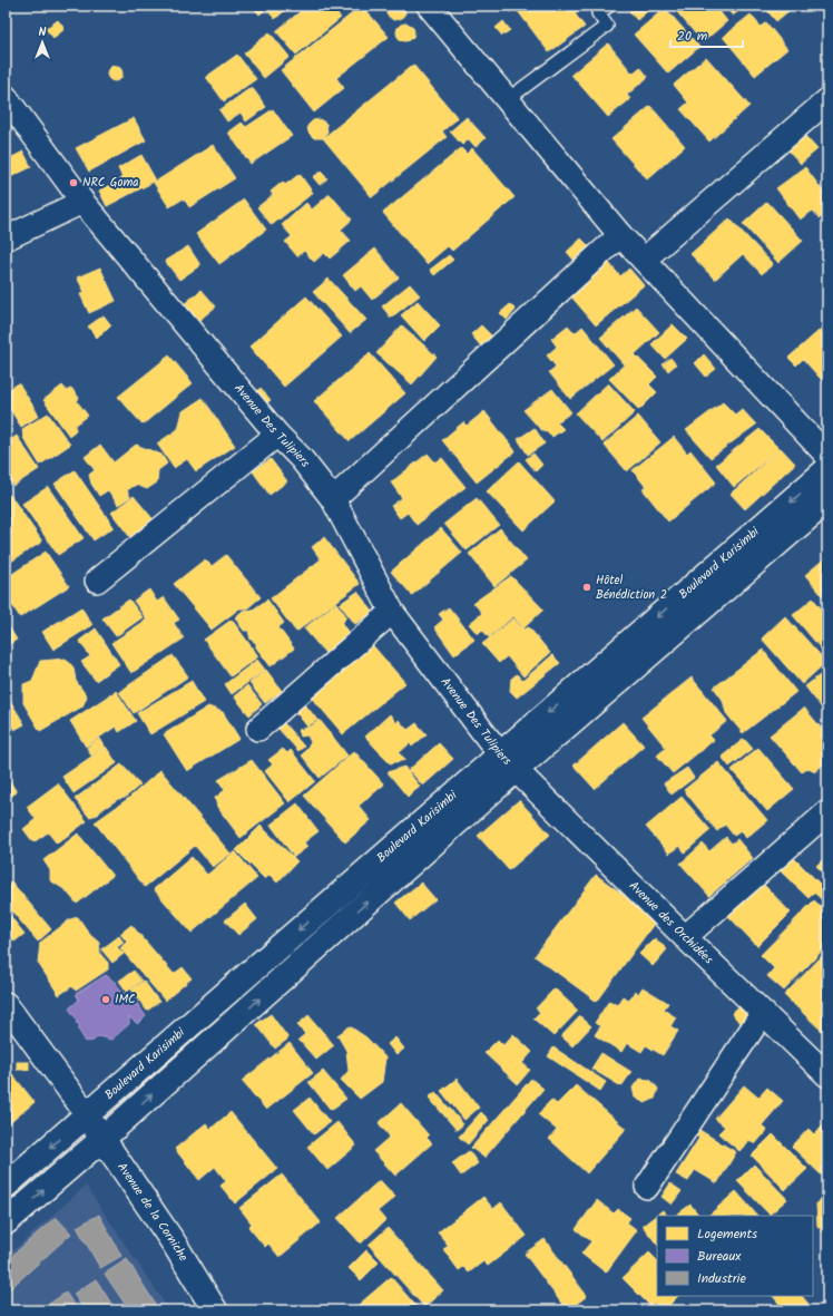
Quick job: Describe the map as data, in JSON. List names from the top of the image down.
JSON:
{
  "streets": {
    "street": [
      "Avenue Des Tulipiers",
      "Boulevard Karisimbi",
      "Avenue des Orchidées",
      "Avenue de la Corniche"
    ]
  },
  "crossings": [
    ["Avenue Des Tulipiers", "Boulevard Karisimbi"],
    ["Avenue Des Tulipiers", "Avenue des Orchidées"],
    ["Boulevard Karisimbi", "Avenue des Orchidées"],
    ["Boulevard Karisimbi", "Avenue de la Corniche"]
  ],
  "places": ["NRC Goma", "Hôtel Bénédiction 2", "IMC"],
  "legend": ["Logements", "Bureaux", "Industrie"],
  "scale_bar": "20 m",
  "north": "top"
}
